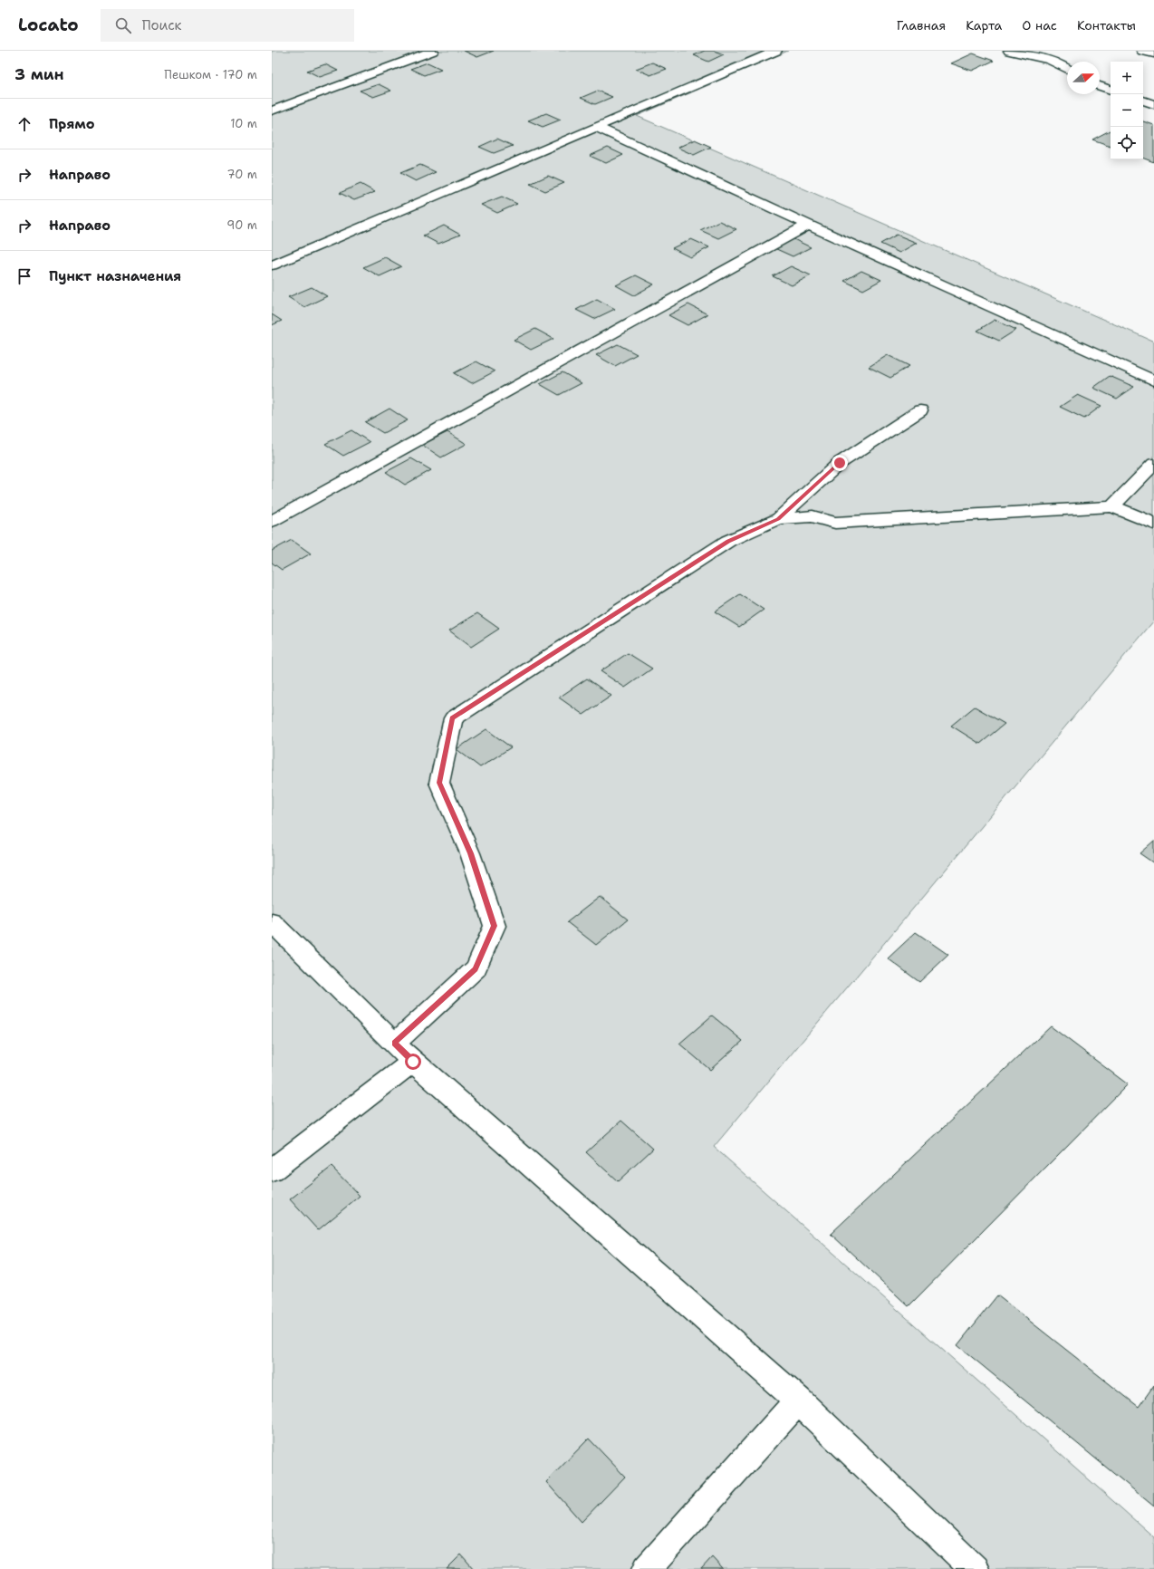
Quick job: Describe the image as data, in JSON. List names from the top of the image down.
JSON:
{
  "north": "right",
  "page": {
    "header": "Locato",
    "search": "Поиск",
    "nav": [
      "Главная",
      "Карта",
      "О нас",
      "Контакты"
    ],
    "heading": ["3 мин", "Пешком · 170 m"],
    "map_buttons": ["+", "−"],
    "list": [
      ["Прямо", "10 m"],
      ["Направо", "70 m"],
      ["Направо", "90 m"],
      "Пункт назначения"
    ]
  }
}
